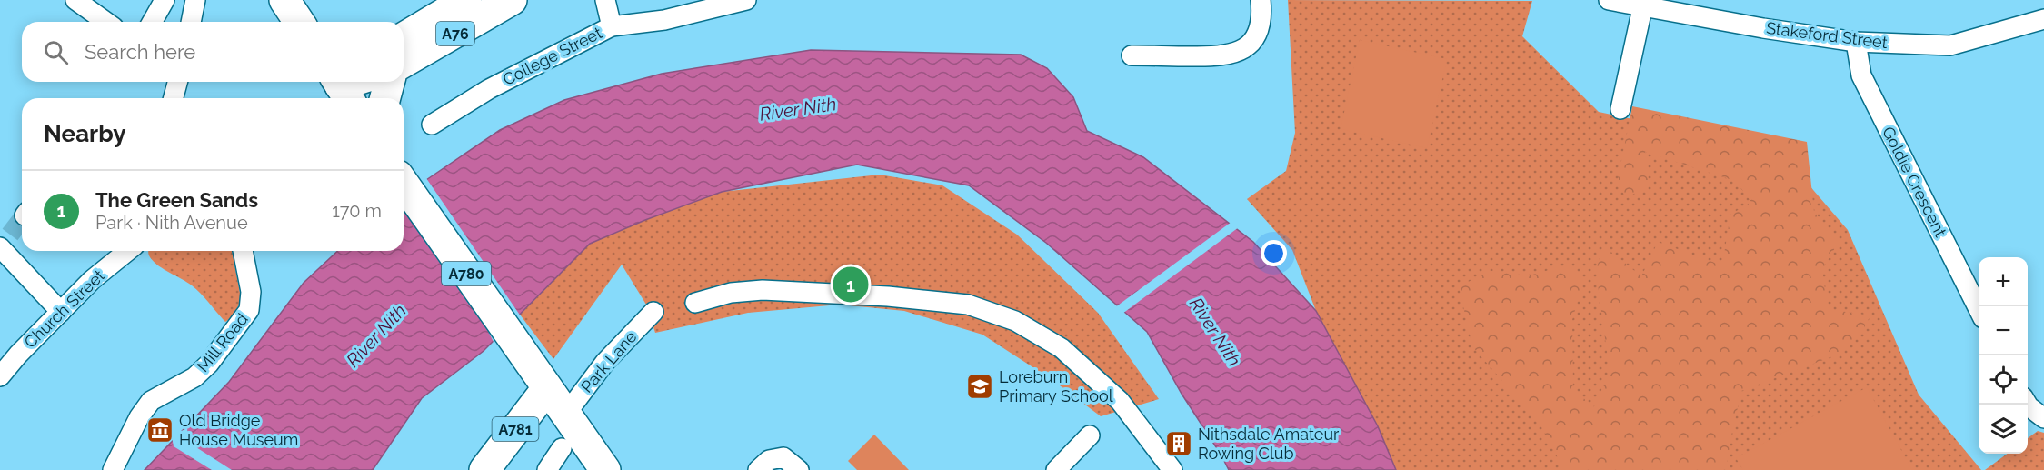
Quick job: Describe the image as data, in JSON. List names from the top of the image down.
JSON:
{
  "streets": {
    "main road": ["A76", "A780", "A781"],
    "street": [
      "Stakeford Street",
      "College Street",
      "Goldie Crescent",
      "Church Street",
      "Mill Road",
      "Park Lane"
    ]
  },
  "crossings": [
    ["Stakeford Street", "Goldie Crescent"],
    ["A780", "Park Lane"],
    ["A780", "A781"]
  ],
  "water": ["River Nith"],
  "places": {
    "school or university": ["Loreburn Primary School"],
    "museum": ["Old Bridge House Museum"],
    "building": ["Nithsdale Amateur Rowing Club"]
  },
  "page": {
    "search": "Search here",
    "heading": "Nearby",
    "list": [
      {
        "mark": "1",
        "name": "The Green Sands",
        "note": "Park · Nith Avenue",
        "value": "170 m"
      }
    ],
    "map_buttons": ["+", "−"],
    "pins": "1"
  }
}
